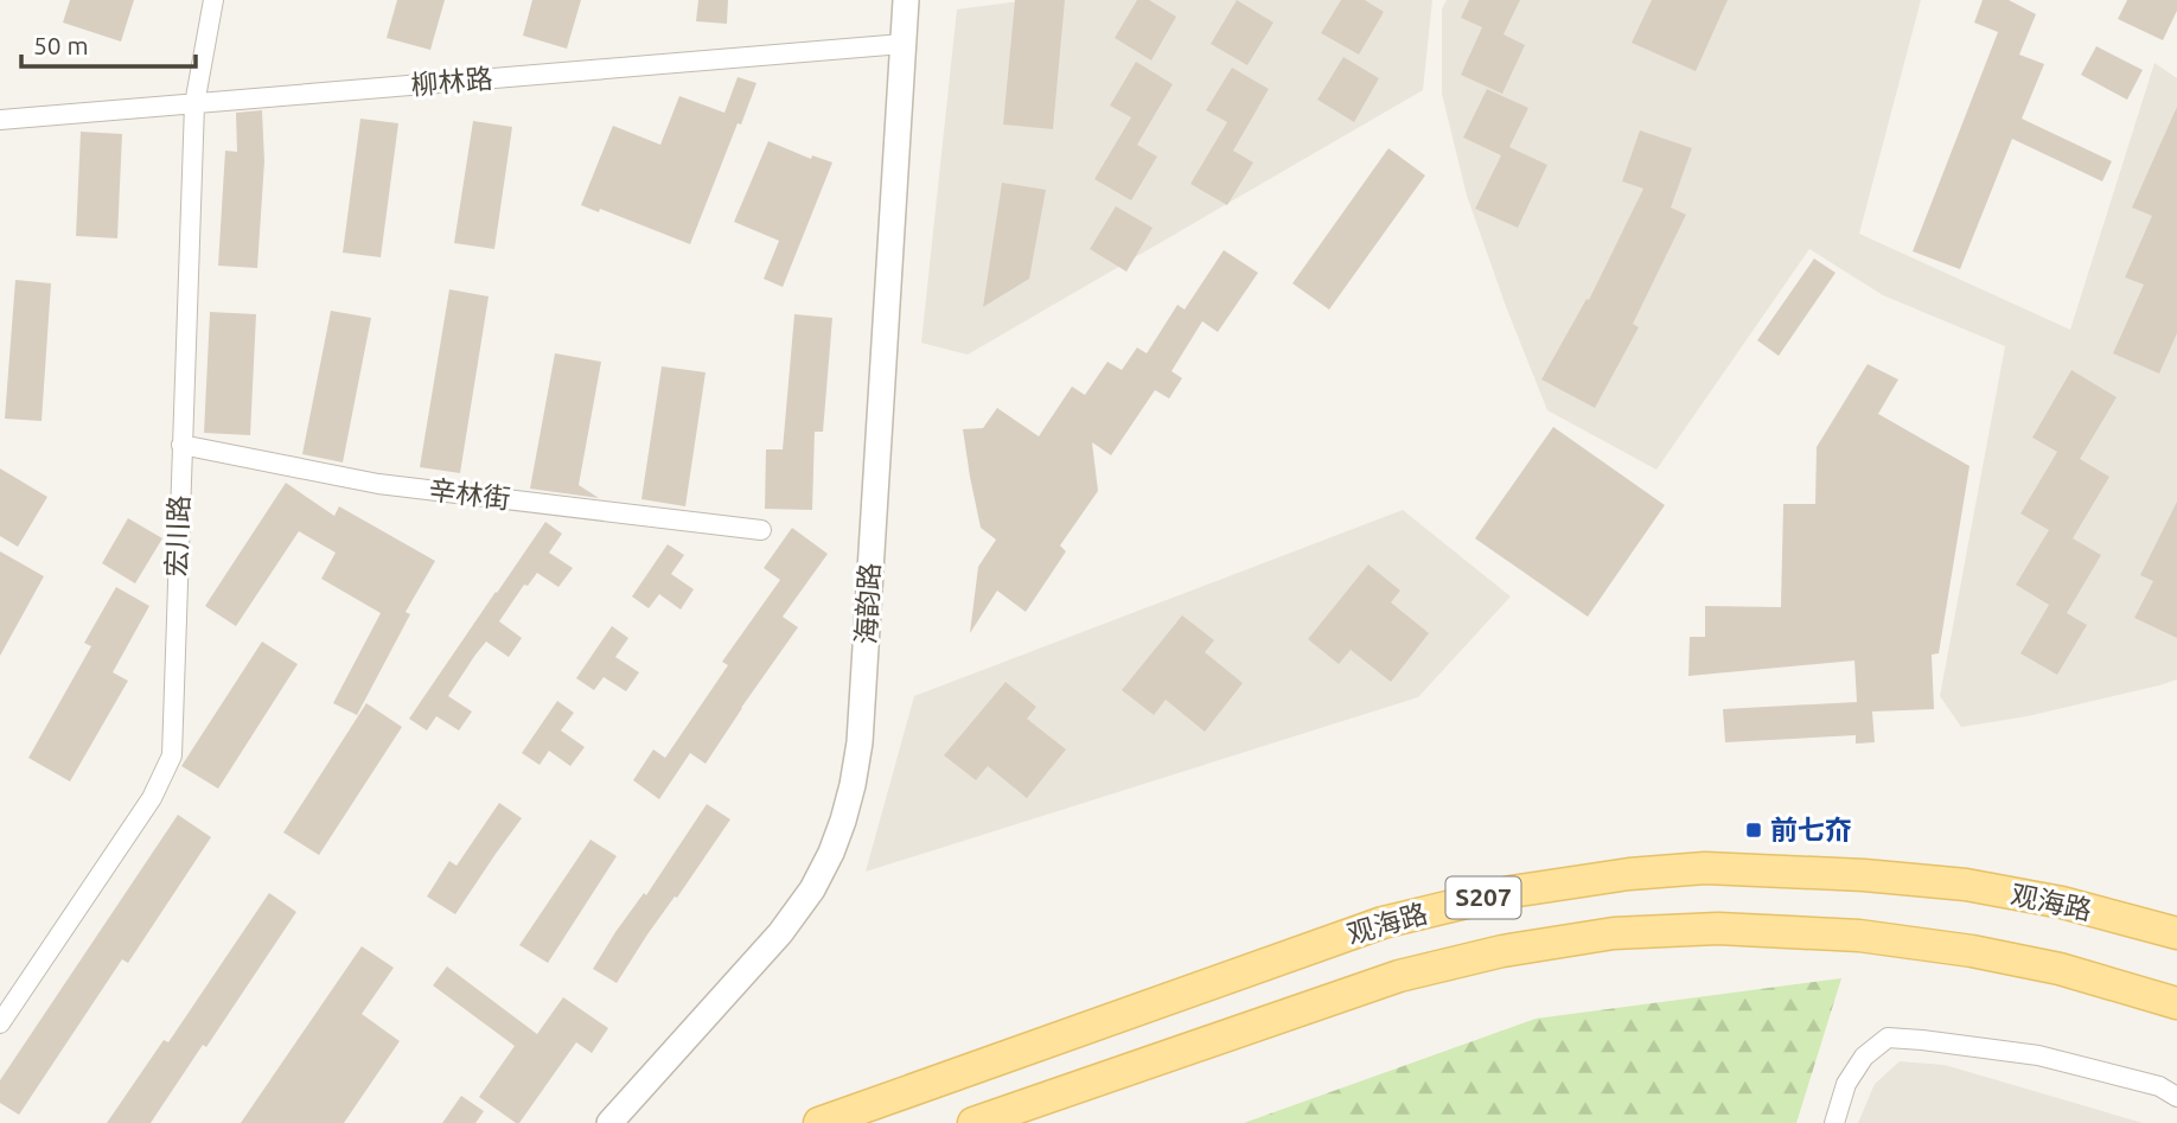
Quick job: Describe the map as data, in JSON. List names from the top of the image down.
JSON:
{
  "streets": {
    "main road": ["S207", "观海路"],
    "street": [
      "柳林路",
      "辛林街",
      "宏川路",
      "海韵路"
    ]
  },
  "crossings": [
    ["柳林路", "宏川路"],
    ["柳林路", "海韵路"],
    ["辛林街", "宏川路"]
  ],
  "places": {
    "transit": ["前七夼"]
  },
  "scale_bar": "50 m"
}
